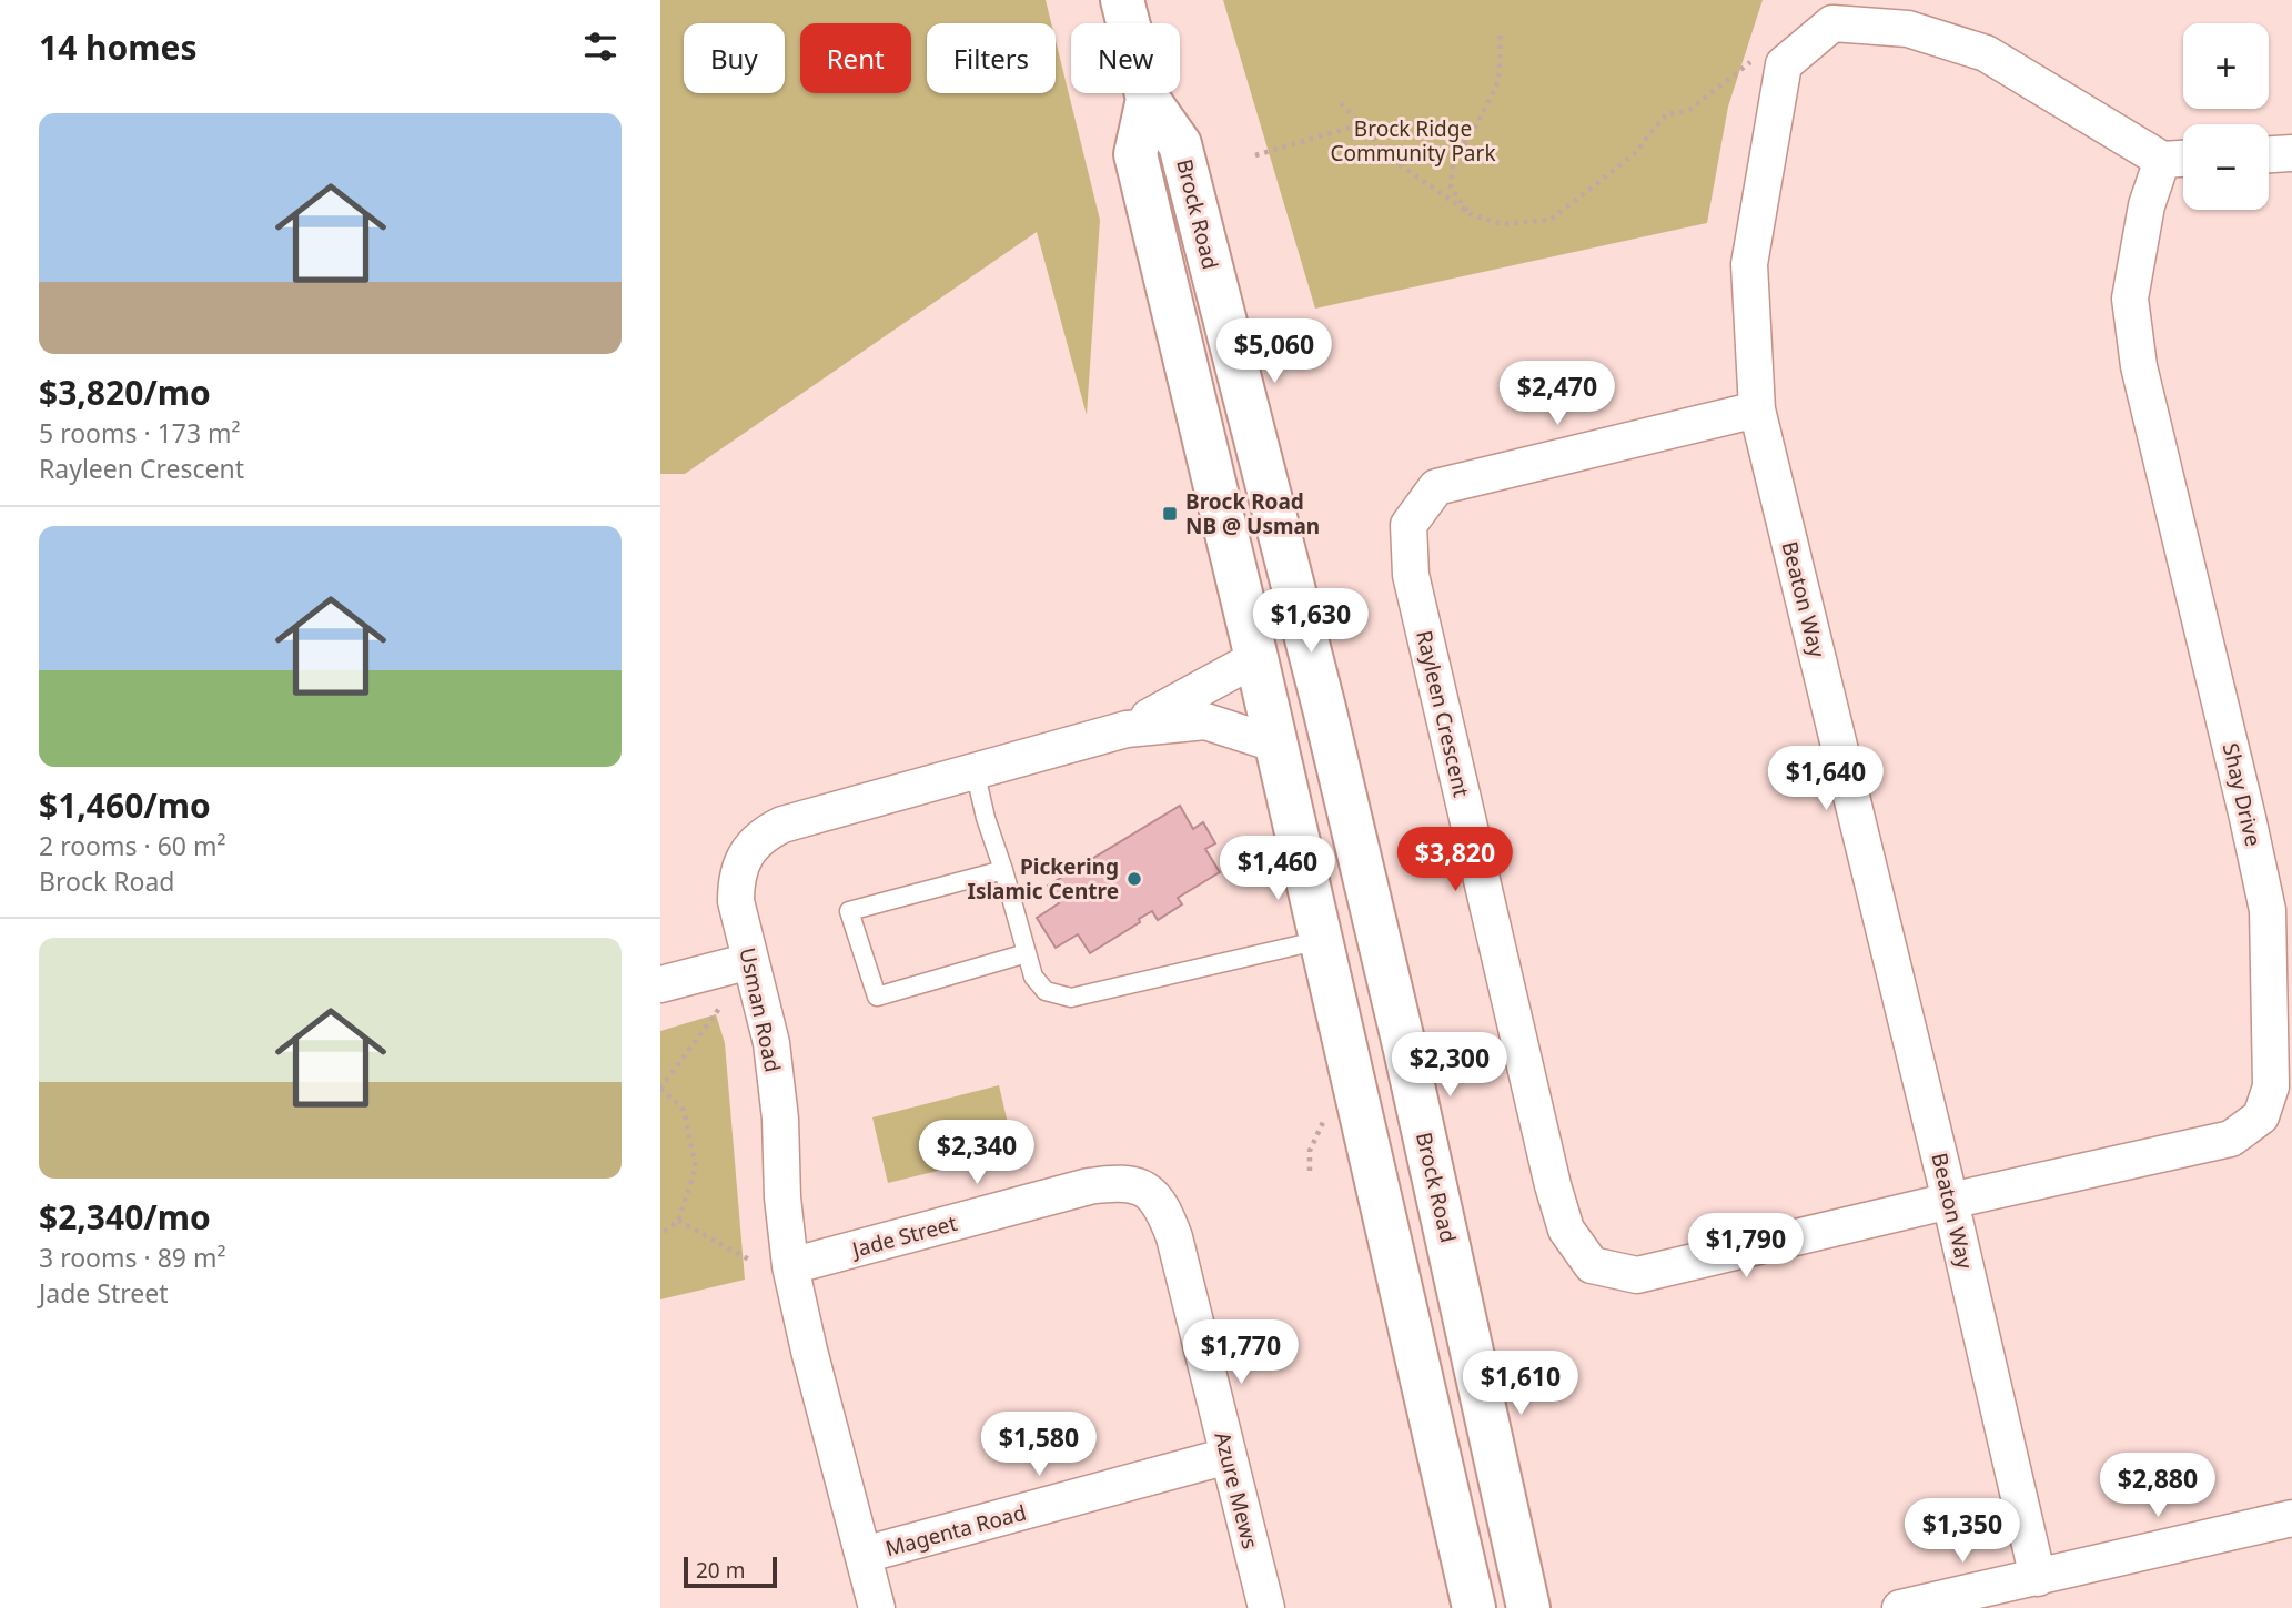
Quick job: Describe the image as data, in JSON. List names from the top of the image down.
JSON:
{
  "streets": {
    "main road": ["Brock Road"],
    "street": [
      "Beaton Way",
      "Rayleen Crescent",
      "Shay Drive",
      "Usman Road",
      "Jade Street",
      "Azure Mews",
      "Magenta Road"
    ]
  },
  "crossings": [
    ["Brock Road", "Usman Road"],
    ["Beaton Way", "Rayleen Crescent"],
    ["Beaton Way", "Shay Drive"],
    ["Rayleen Crescent", "Shay Drive"],
    ["Usman Road", "Jade Street"],
    ["Usman Road", "Magenta Road"],
    ["Jade Street", "Azure Mews"],
    ["Azure Mews", "Magenta Road"]
  ],
  "parks": ["Brock Ridge Community Park"],
  "places": {
    "transit": ["Brock Road NB @ Usman"],
    "other": ["Pickering Islamic Centre"]
  },
  "scale_bar": "20 m",
  "page": {
    "heading": "14 homes",
    "map_buttons": ["+", "−"],
    "chip": [
      "Buy",
      "Rent",
      "Filters",
      "New"
    ],
    "list": [
      {
        "name": "$3,820/mo",
        "note": "5 rooms · 173 m² · Rayleen Crescent"
      },
      {
        "name": "$1,460/mo",
        "note": "2 rooms · 60 m² · Brock Road"
      },
      {
        "name": "$2,340/mo",
        "note": "3 rooms · 89 m² · Jade Street"
      }
    ],
    "price": [
      "$5,060",
      "$2,470",
      "$1,630",
      "$1,640",
      "$3,820",
      "$1,460",
      "$2,300",
      "$2,340",
      "$1,790",
      "$1,770",
      "$1,610",
      "$1,580",
      "$2,880",
      "$1,350"
    ],
    "scale": "20 m"
  }
}
